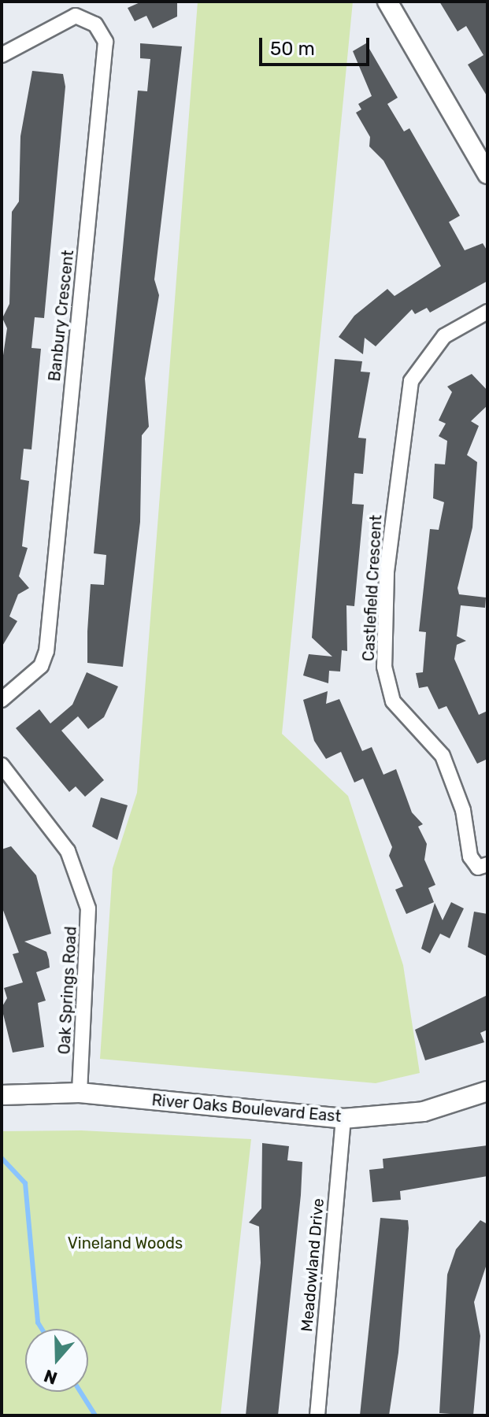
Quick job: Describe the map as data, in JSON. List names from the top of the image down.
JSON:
{
  "streets": {
    "street": [
      "Banbury Crescent",
      "Castlefield Crescent",
      "Oak Springs Road",
      "River Oaks Boulevard East",
      "Meadowland Drive"
    ]
  },
  "crossings": [
    ["Oak Springs Road", "River Oaks Boulevard East"],
    ["River Oaks Boulevard East", "Meadowland Drive"]
  ],
  "parks": ["Vineland Woods"],
  "scale_bar": "50 m",
  "north": "bottom"
}
